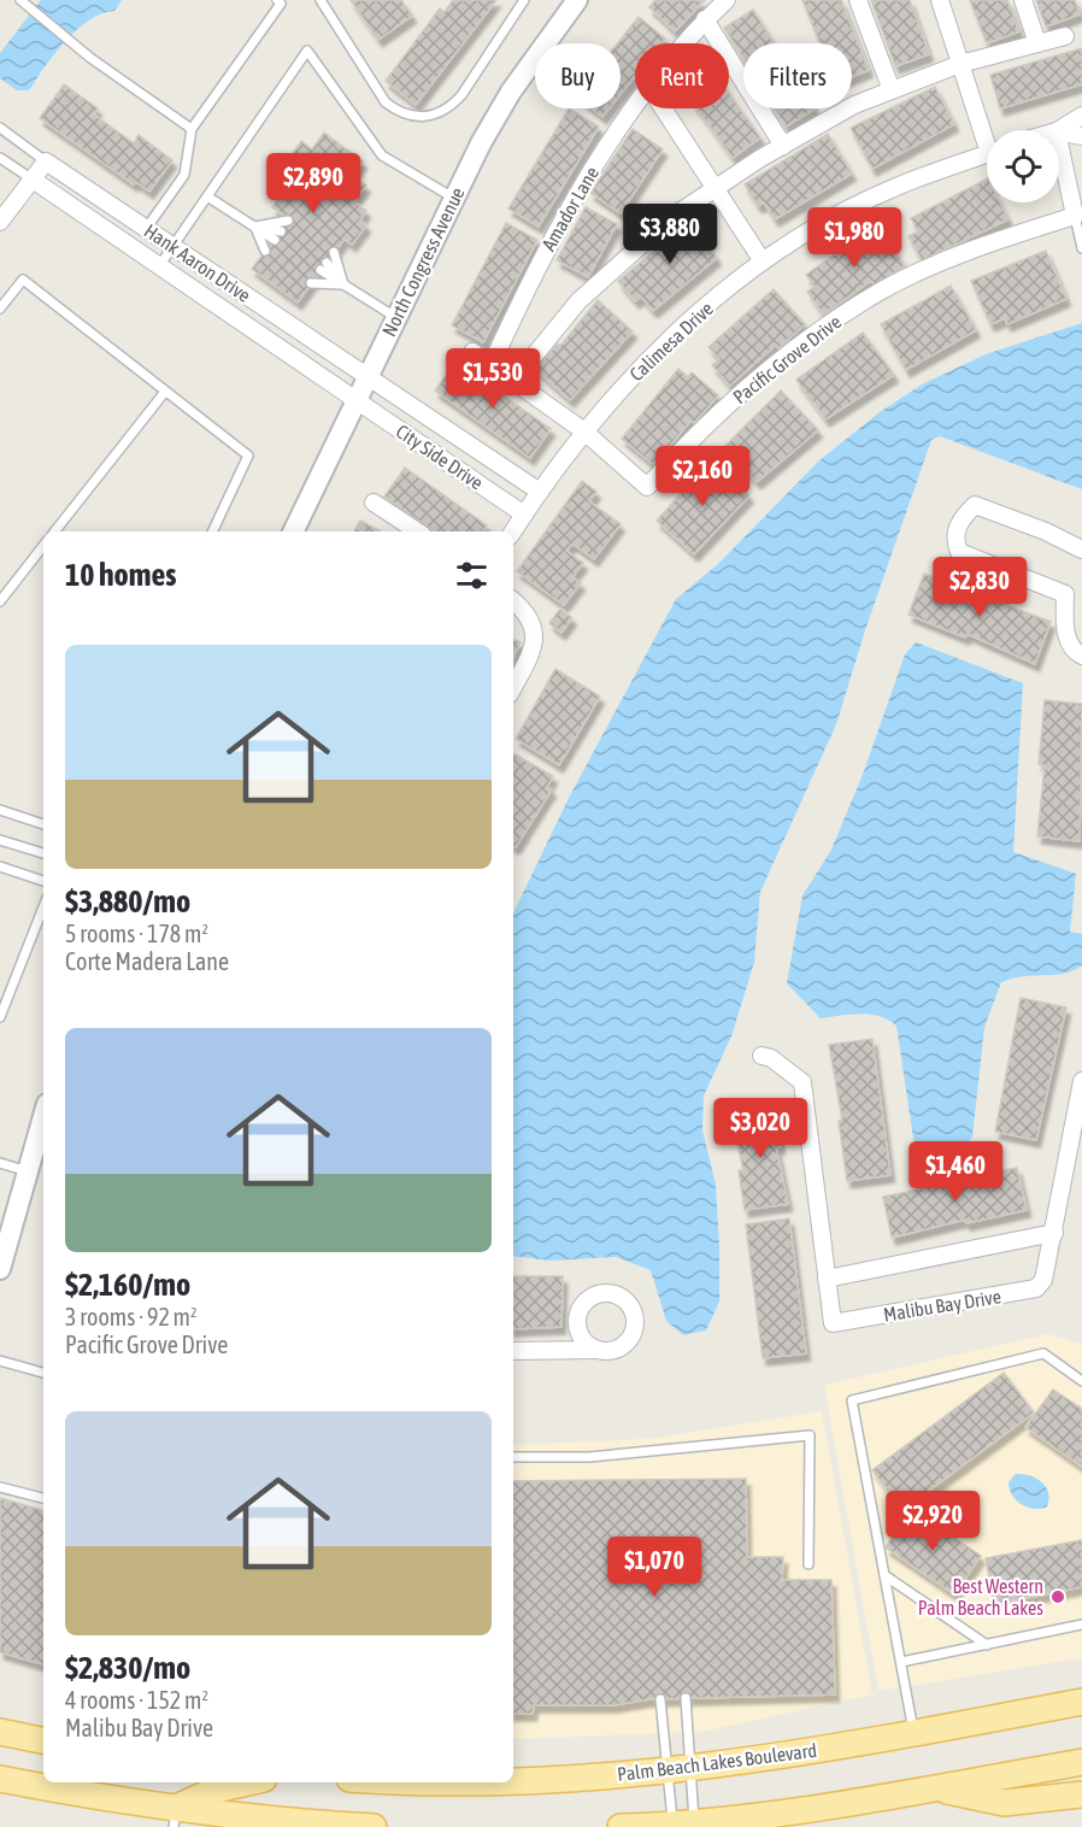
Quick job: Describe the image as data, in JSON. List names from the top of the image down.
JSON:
{
  "streets": {
    "main road": ["Palm Beach Lakes Boulevard"],
    "street": [
      "Amador Lane",
      "North Congress Avenue",
      "Hank Aaron Drive",
      "Calimesa Drive",
      "Pacific Grove Drive",
      "City Side Drive",
      "Malibu Bay Drive"
    ]
  },
  "crossings": [
    ["Amador Lane", "Pacific Grove Drive"],
    ["North Congress Avenue", "Hank Aaron Drive"],
    ["North Congress Avenue", "City Side Drive"],
    ["Hank Aaron Drive", "City Side Drive"],
    ["Calimesa Drive", "Pacific Grove Drive"],
    ["Calimesa Drive", "City Side Drive"]
  ],
  "places": ["Best Western Palm Beach Lakes"],
  "page": {
    "chip": ["Buy", "Rent", "Filters"],
    "price": [
      "$2,890",
      "$3,880",
      "$1,980",
      "$1,530",
      "$2,160",
      "$2,830",
      "$3,020",
      "$1,460",
      "$2,920",
      "$1,070"
    ],
    "heading": "10 homes",
    "list": [
      {
        "name": "$3,880/mo",
        "note": "5 rooms · 178 m² · Corte Madera Lane"
      },
      {
        "name": "$2,160/mo",
        "note": "3 rooms · 92 m² · Pacific Grove Drive"
      },
      {
        "name": "$2,830/mo",
        "note": "4 rooms · 152 m² · Malibu Bay Drive"
      }
    ]
  }
}
